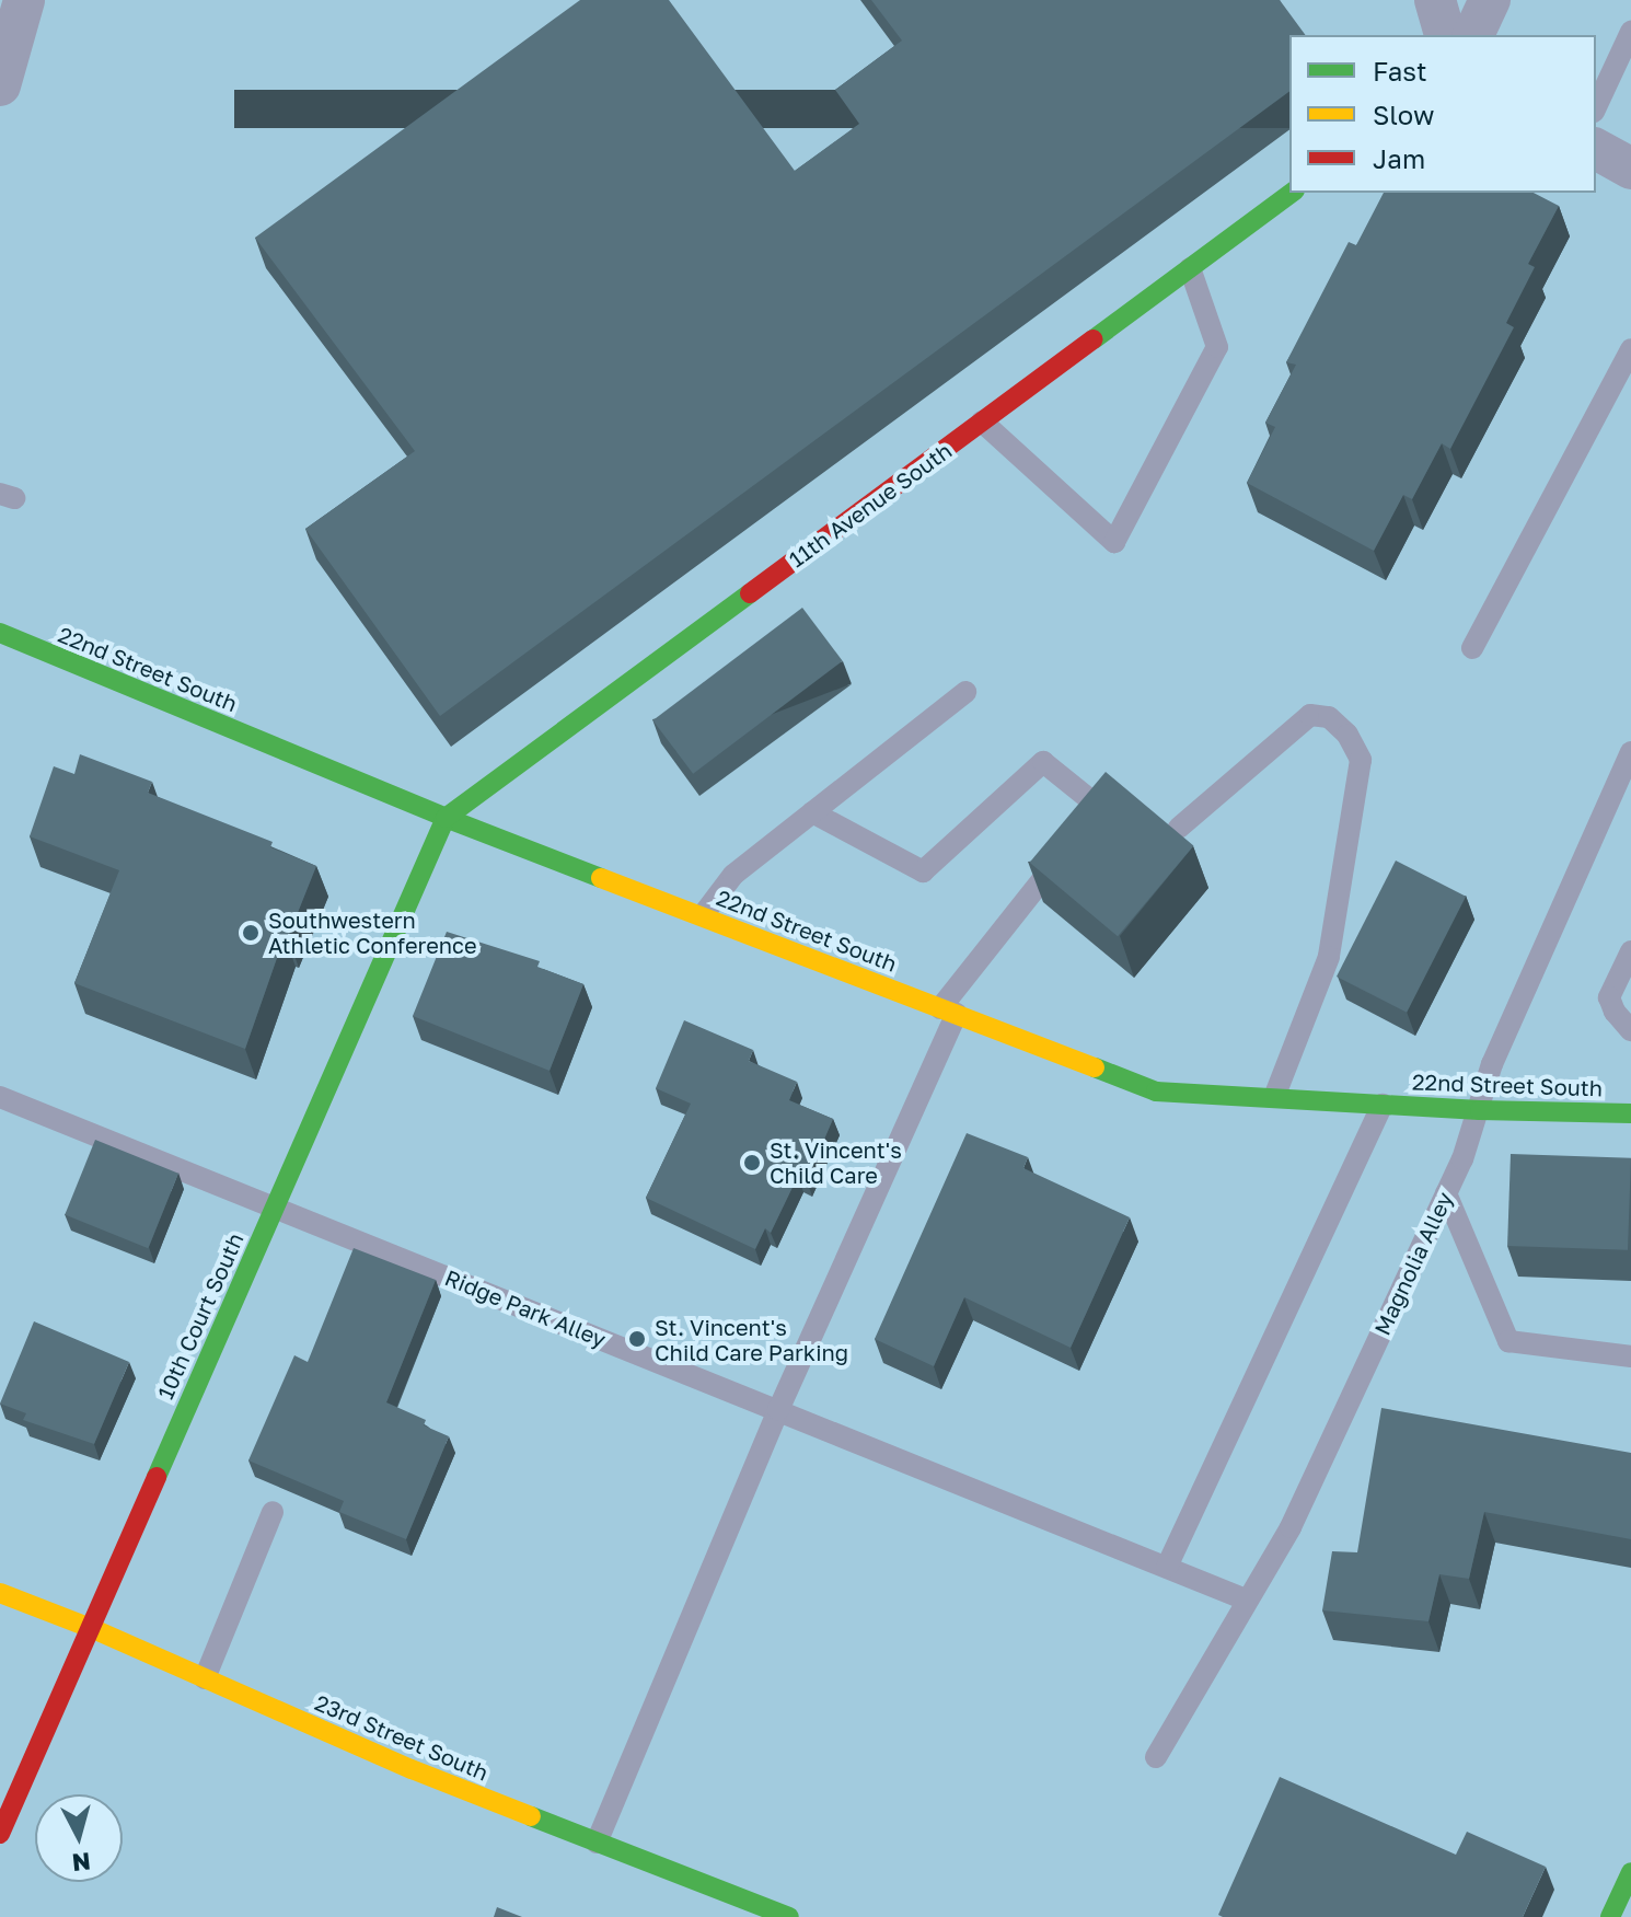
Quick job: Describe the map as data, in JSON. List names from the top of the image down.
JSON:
{
  "streets": {
    "street": [
      "11th Avenue South",
      "22nd Street South",
      "10th Court South",
      "23rd Street South"
    ],
    "lane": ["Magnolia Alley", "Ridge Park Alley"]
  },
  "crossings": [
    ["11th Avenue South", "22nd Street South"],
    ["11th Avenue South", "10th Court South"],
    ["22nd Street South", "Magnolia Alley"],
    ["22nd Street South", "10th Court South"],
    ["Magnolia Alley", "Ridge Park Alley"],
    ["Ridge Park Alley", "10th Court South"],
    ["10th Court South", "23rd Street South"]
  ],
  "places": ["Southwestern Athletic Conference", "St. Vincent's Child Care", "St. Vincent's Child Care Parking"],
  "legend": ["Fast", "Slow", "Jam"],
  "north": "bottom"
}
